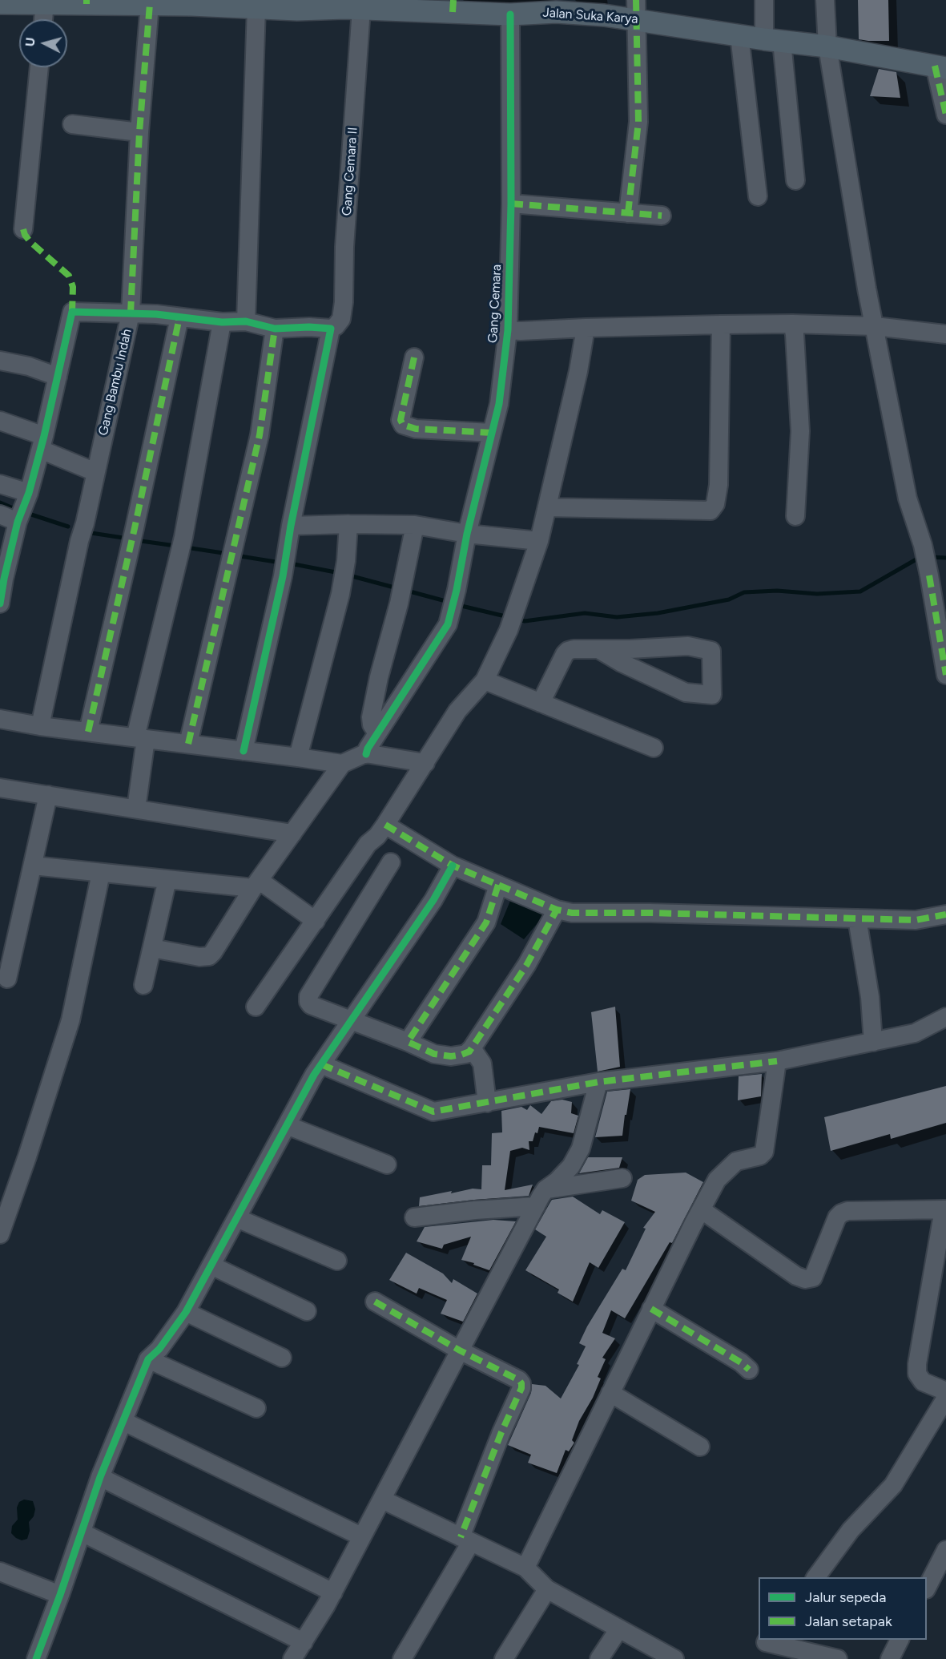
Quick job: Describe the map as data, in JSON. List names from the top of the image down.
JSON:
{
  "streets": {
    "main road": ["Jalan Suka Karya"],
    "street": ["Gang Cemara II", "Gang Cemara", "Gang Bambu Indah"]
  },
  "crossings": [
    ["Jalan Suka Karya", "Gang Cemara II"],
    ["Jalan Suka Karya", "Gang Cemara"],
    ["Jalan Suka Karya", "Gang Bambu Indah"]
  ],
  "legend": ["Jalur sepeda", "Jalan setapak"],
  "north": "left"
}
